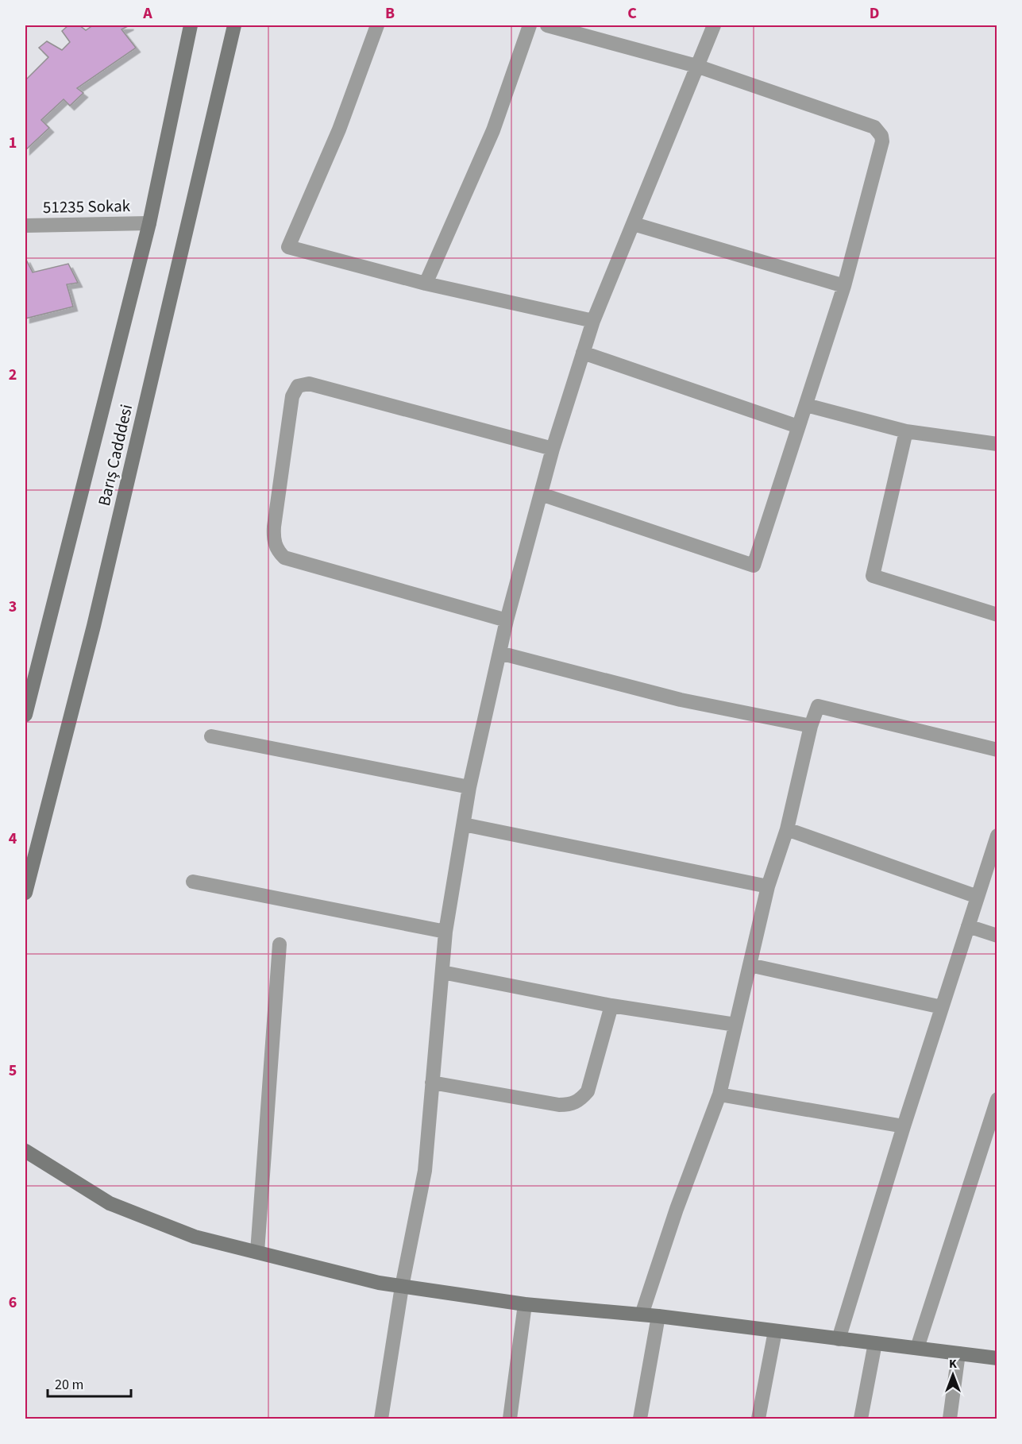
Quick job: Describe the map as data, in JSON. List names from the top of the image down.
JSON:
{
  "streets": {
    "main road": ["Barış Cadddesi"],
    "street": ["51235 Sokak"]
  },
  "crossings": [
    ["51235 Sokak", "Barış Cadddesi"]
  ],
  "scale_bar": "20 m",
  "north": "top",
  "grid": {
    "columns": [
      "A",
      "B",
      "C",
      "D"
    ],
    "rows": [
      "1",
      "2",
      "3",
      "4",
      "5",
      "6"
    ]
  }
}
